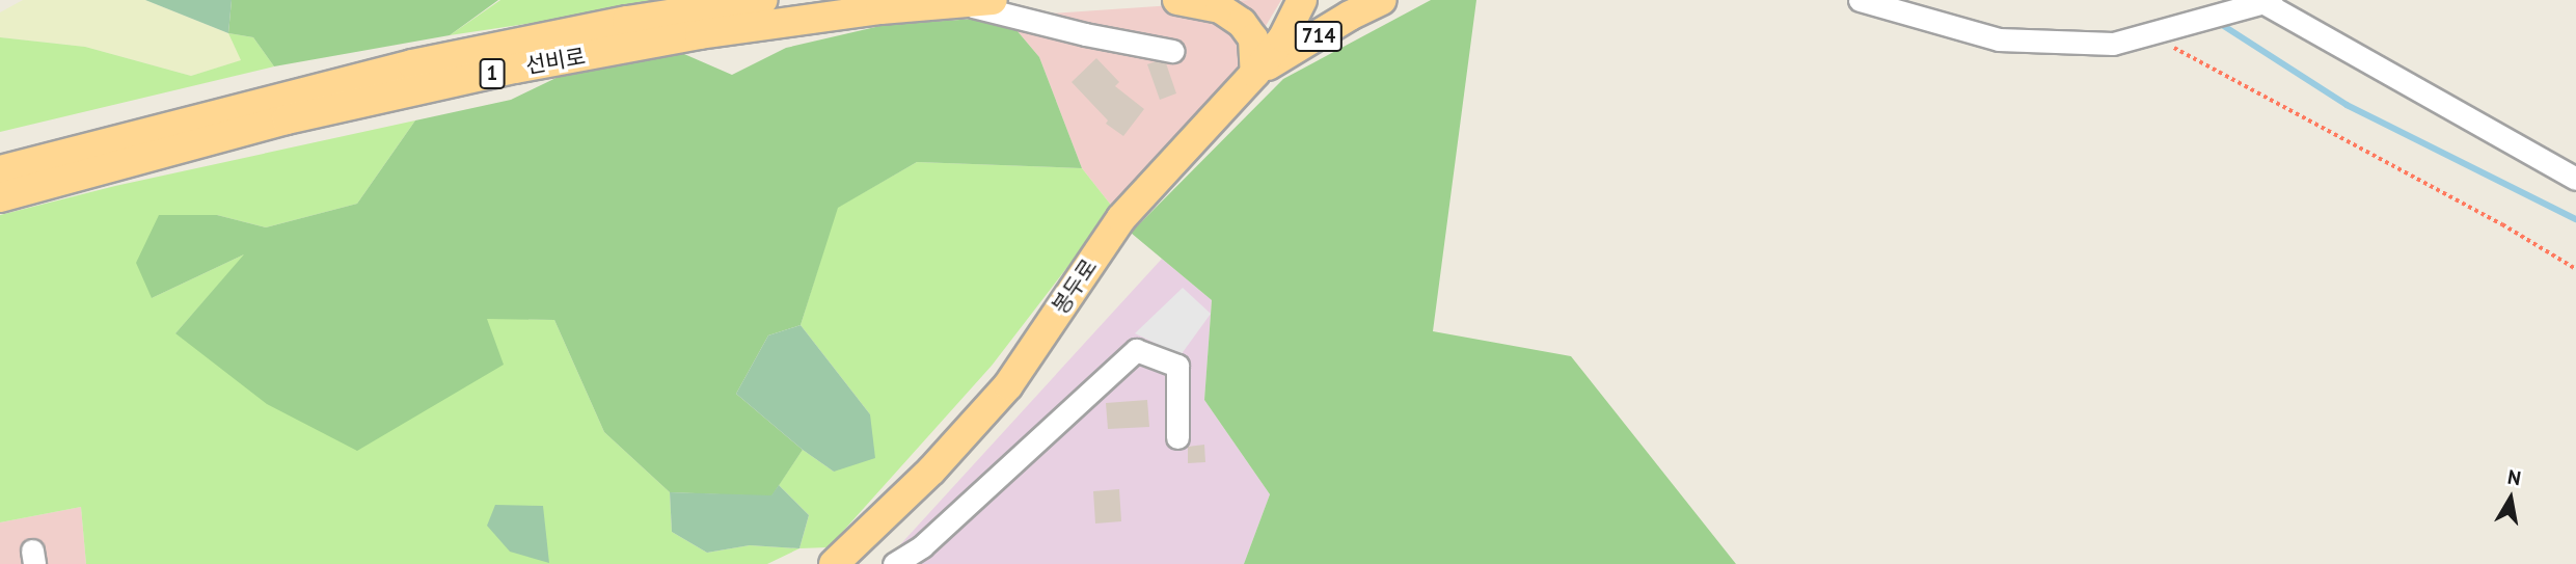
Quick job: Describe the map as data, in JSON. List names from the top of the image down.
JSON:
{
  "streets": {
    "main road": [
      "714",
      "선비로",
      "1",
      "봉두로"
    ]
  },
  "crossings": [
    ["714", "봉두로"]
  ],
  "north": "top"
}
